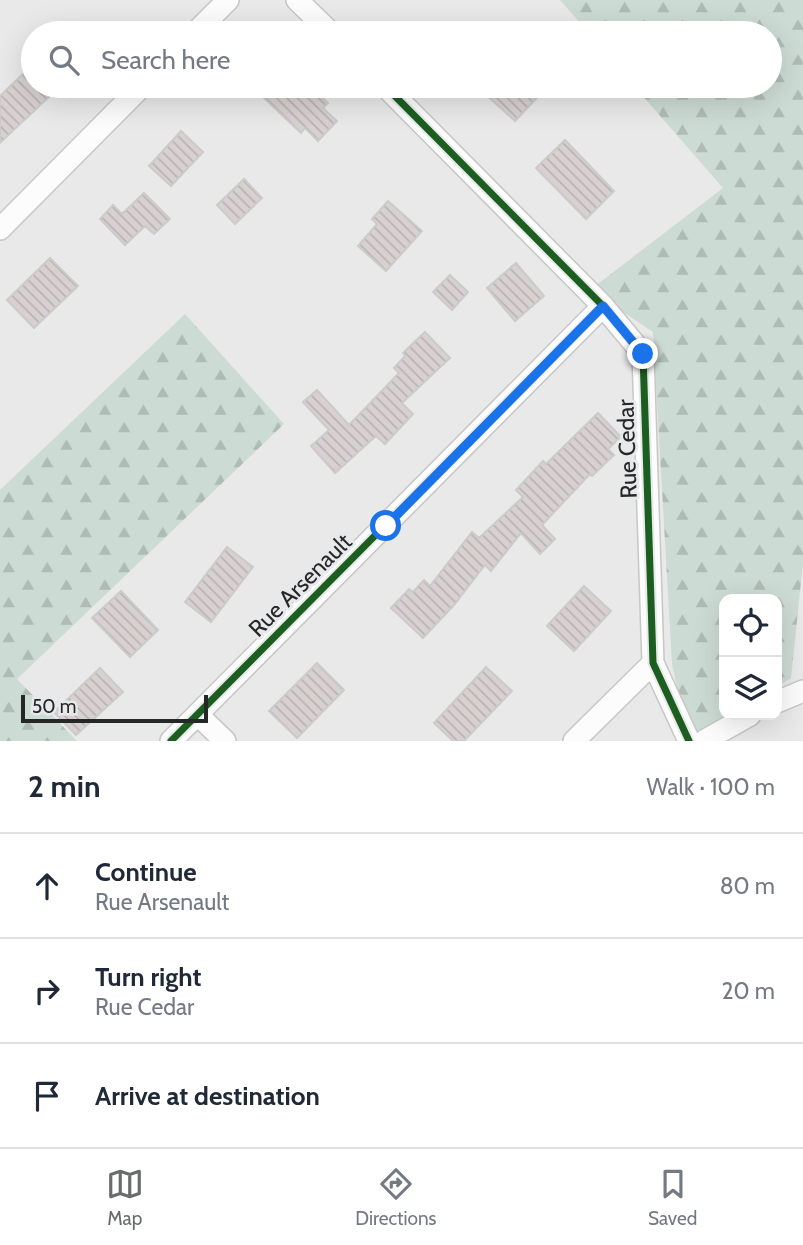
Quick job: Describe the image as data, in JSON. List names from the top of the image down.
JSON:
{
  "streets": {
    "street": ["Rue Cedar", "Rue Arsenault"]
  },
  "crossings": [
    ["Rue Cedar", "Rue Arsenault"]
  ],
  "scale_bar": "50 m",
  "page": {
    "search": "Search here",
    "scale": "50 m",
    "heading": ["2 min", "Walk · 100 m"],
    "list": [
      ["Continue", "Rue Arsenault", "80 m"],
      ["Turn right", "Rue Cedar", "20 m"],
      "Arrive at destination"
    ],
    "nav": ["Map", "Directions", "Saved"]
  }
}
